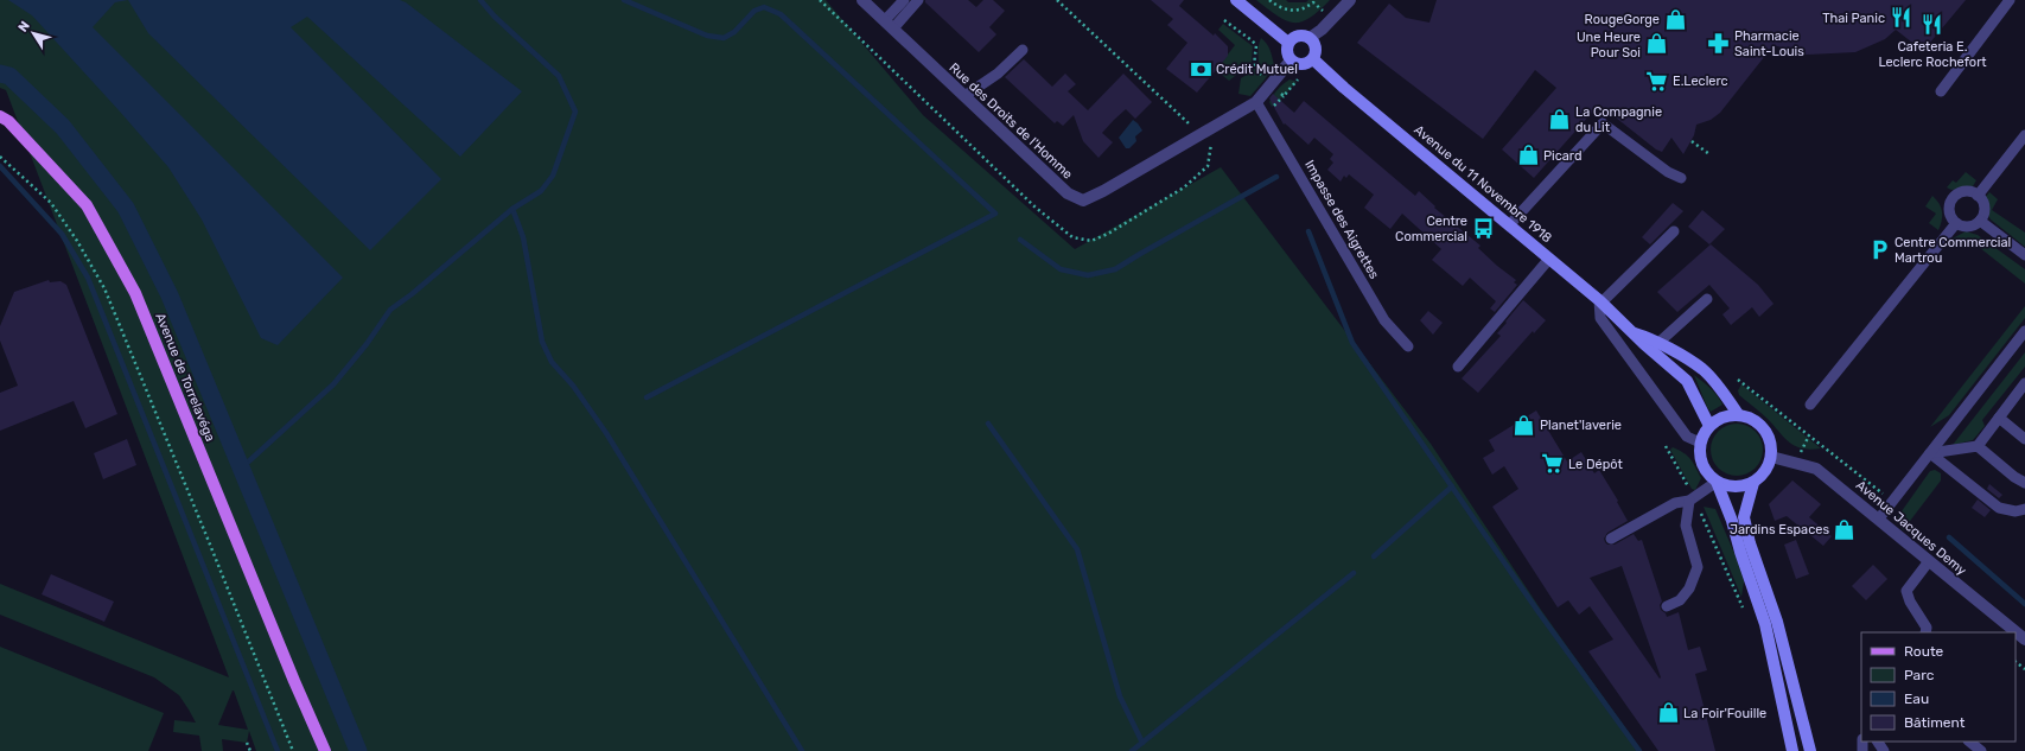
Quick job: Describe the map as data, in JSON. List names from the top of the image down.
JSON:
{
  "streets": {
    "main road": ["Avenue du 11 Novembre 1918", "Avenue de Torrelavéga"],
    "street": ["Rue des Droits de l'Homme", "Avenue Jacques Demy"],
    "lane": ["Impasse des Aigrettes"]
  },
  "crossings": [
    ["Rue des Droits de l'Homme", "Avenue du 11 Novembre 1918"],
    ["Rue des Droits de l'Homme", "Impasse des Aigrettes"],
    ["Avenue du 11 Novembre 1918", "Avenue Jacques Demy"]
  ],
  "places": {
    "restaurant": ["Thai Panic", "Cafeteria E. Leclerc Rochefort"],
    "shop": [
      "RougeGorge",
      "Une Heure Pour Soi",
      "La Compagnie du Lit",
      "Picard",
      "Planet'laverie",
      "Jardins Espaces",
      "La Foir'Fouille"
    ],
    "pharmacy": ["Pharmacie Saint-Louis"],
    "bank": ["Crédit Mutuel"],
    "supermarket": ["E.Leclerc", "Le Dépôt"],
    "bus stop": ["Centre Commercial"],
    "parking": ["Centre Commercial Martrou"]
  },
  "legend": [
    "Route",
    "Parc",
    "Eau",
    "Bâtiment"
  ],
  "north": "top left"
}
